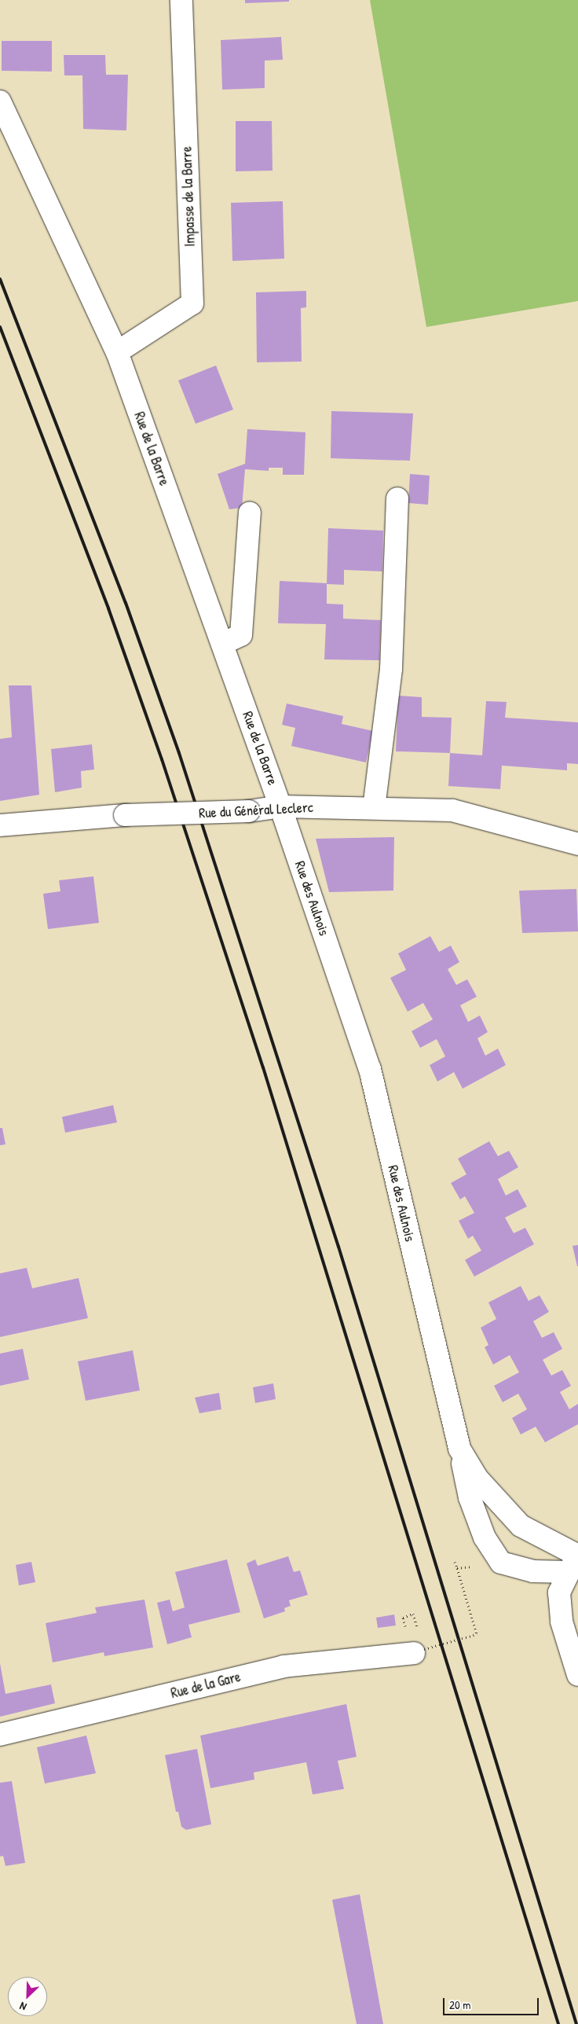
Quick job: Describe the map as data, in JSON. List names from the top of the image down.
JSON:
{
  "streets": {
    "street": [
      "Impasse de la Barre",
      "Rue de la Barre",
      "Rue du Général Leclerc",
      "Rue des Aulnois",
      "Rue de la Gare"
    ]
  },
  "crossings": [
    ["Impasse de la Barre", "Rue de la Barre"],
    ["Rue de la Barre", "Rue du Général Leclerc"],
    ["Rue de la Barre", "Rue des Aulnois"],
    ["Rue du Général Leclerc", "Rue des Aulnois"]
  ],
  "scale_bar": "20 m",
  "north": "bottom left"
}
